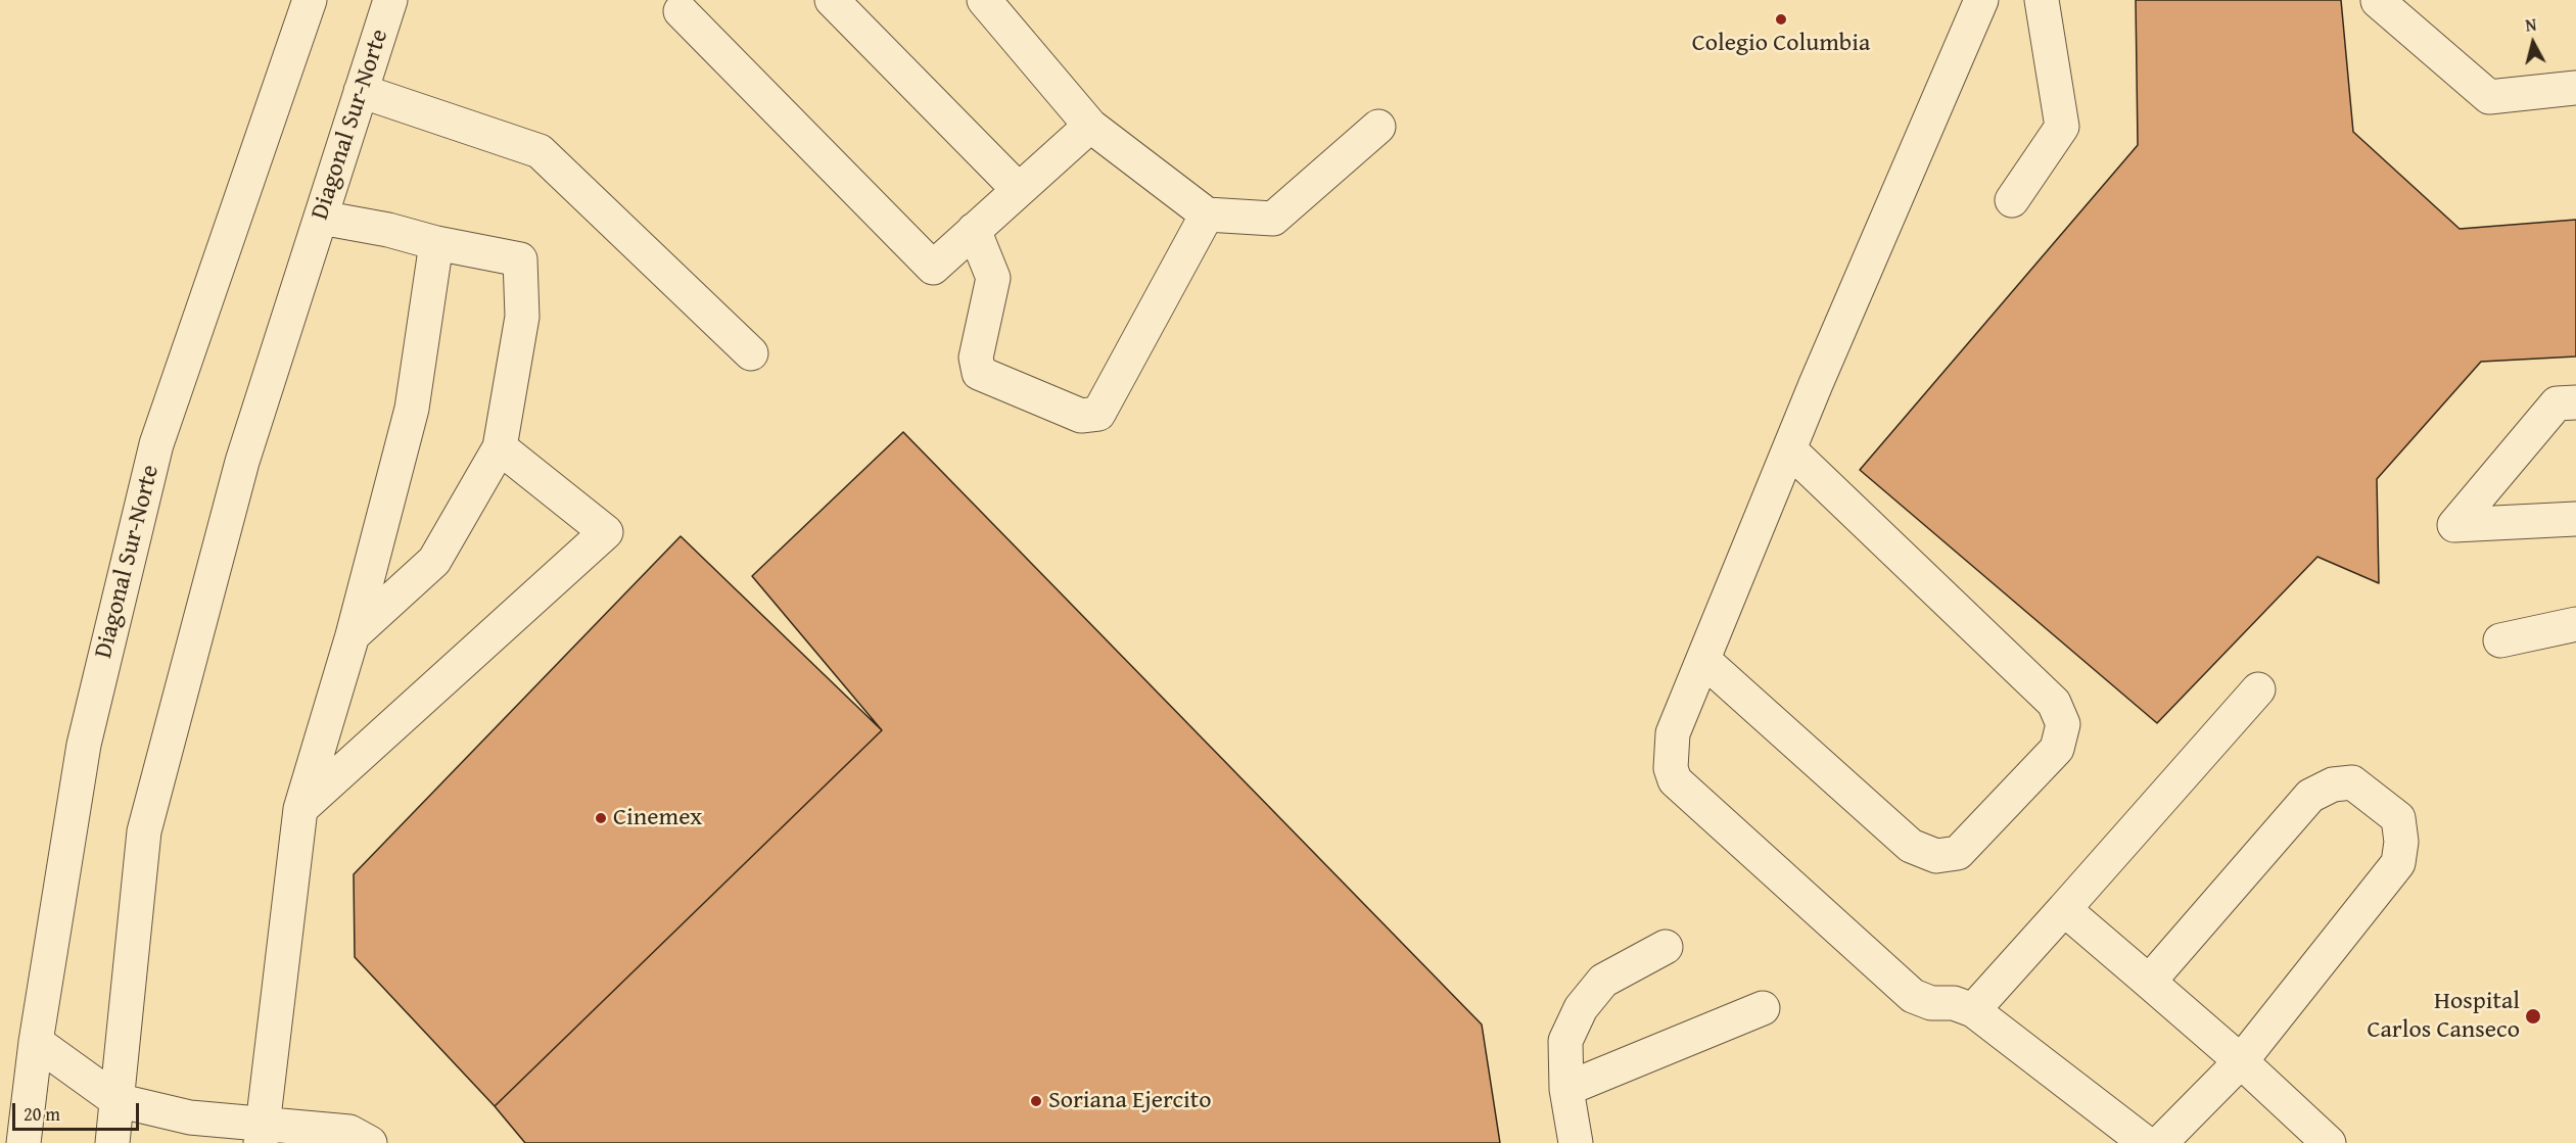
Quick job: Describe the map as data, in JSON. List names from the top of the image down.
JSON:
{
  "streets": {
    "street": ["Diagonal Sur-Norte"]
  },
  "places": [
    "Colegio Columbia",
    "Cinemex",
    "Hospital Carlos Canseco",
    "Soriana Ejercito"
  ],
  "scale_bar": "20 m",
  "north": "top"
}
